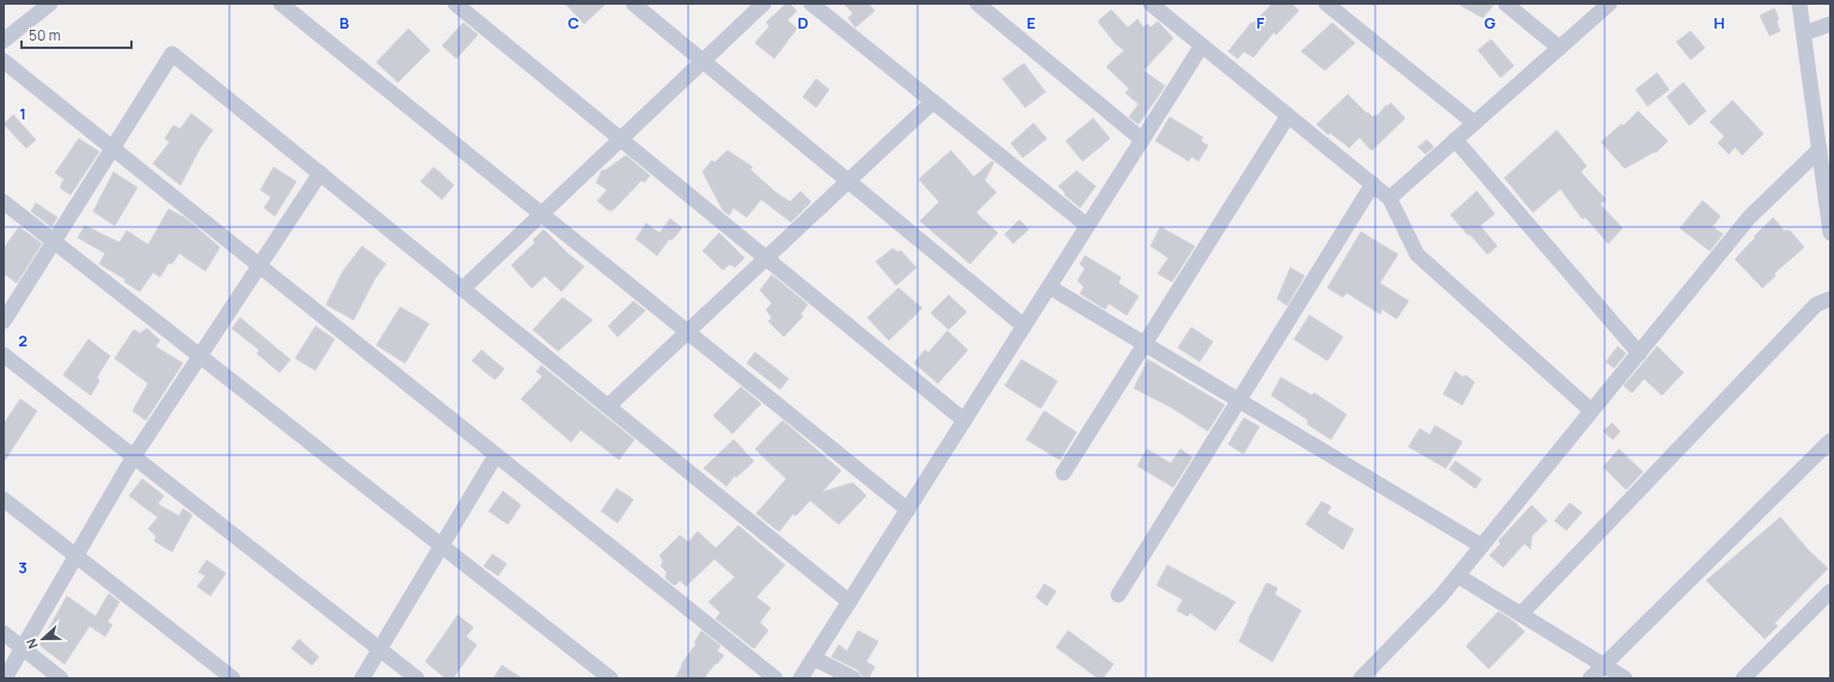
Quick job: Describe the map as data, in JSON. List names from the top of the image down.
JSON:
{
  "scale_bar": "50 m",
  "north": "left",
  "grid": {
    "columns": [
      "B",
      "C",
      "D",
      "E",
      "F",
      "G",
      "H"
    ],
    "rows": ["1", "2", "3"]
  }
}
